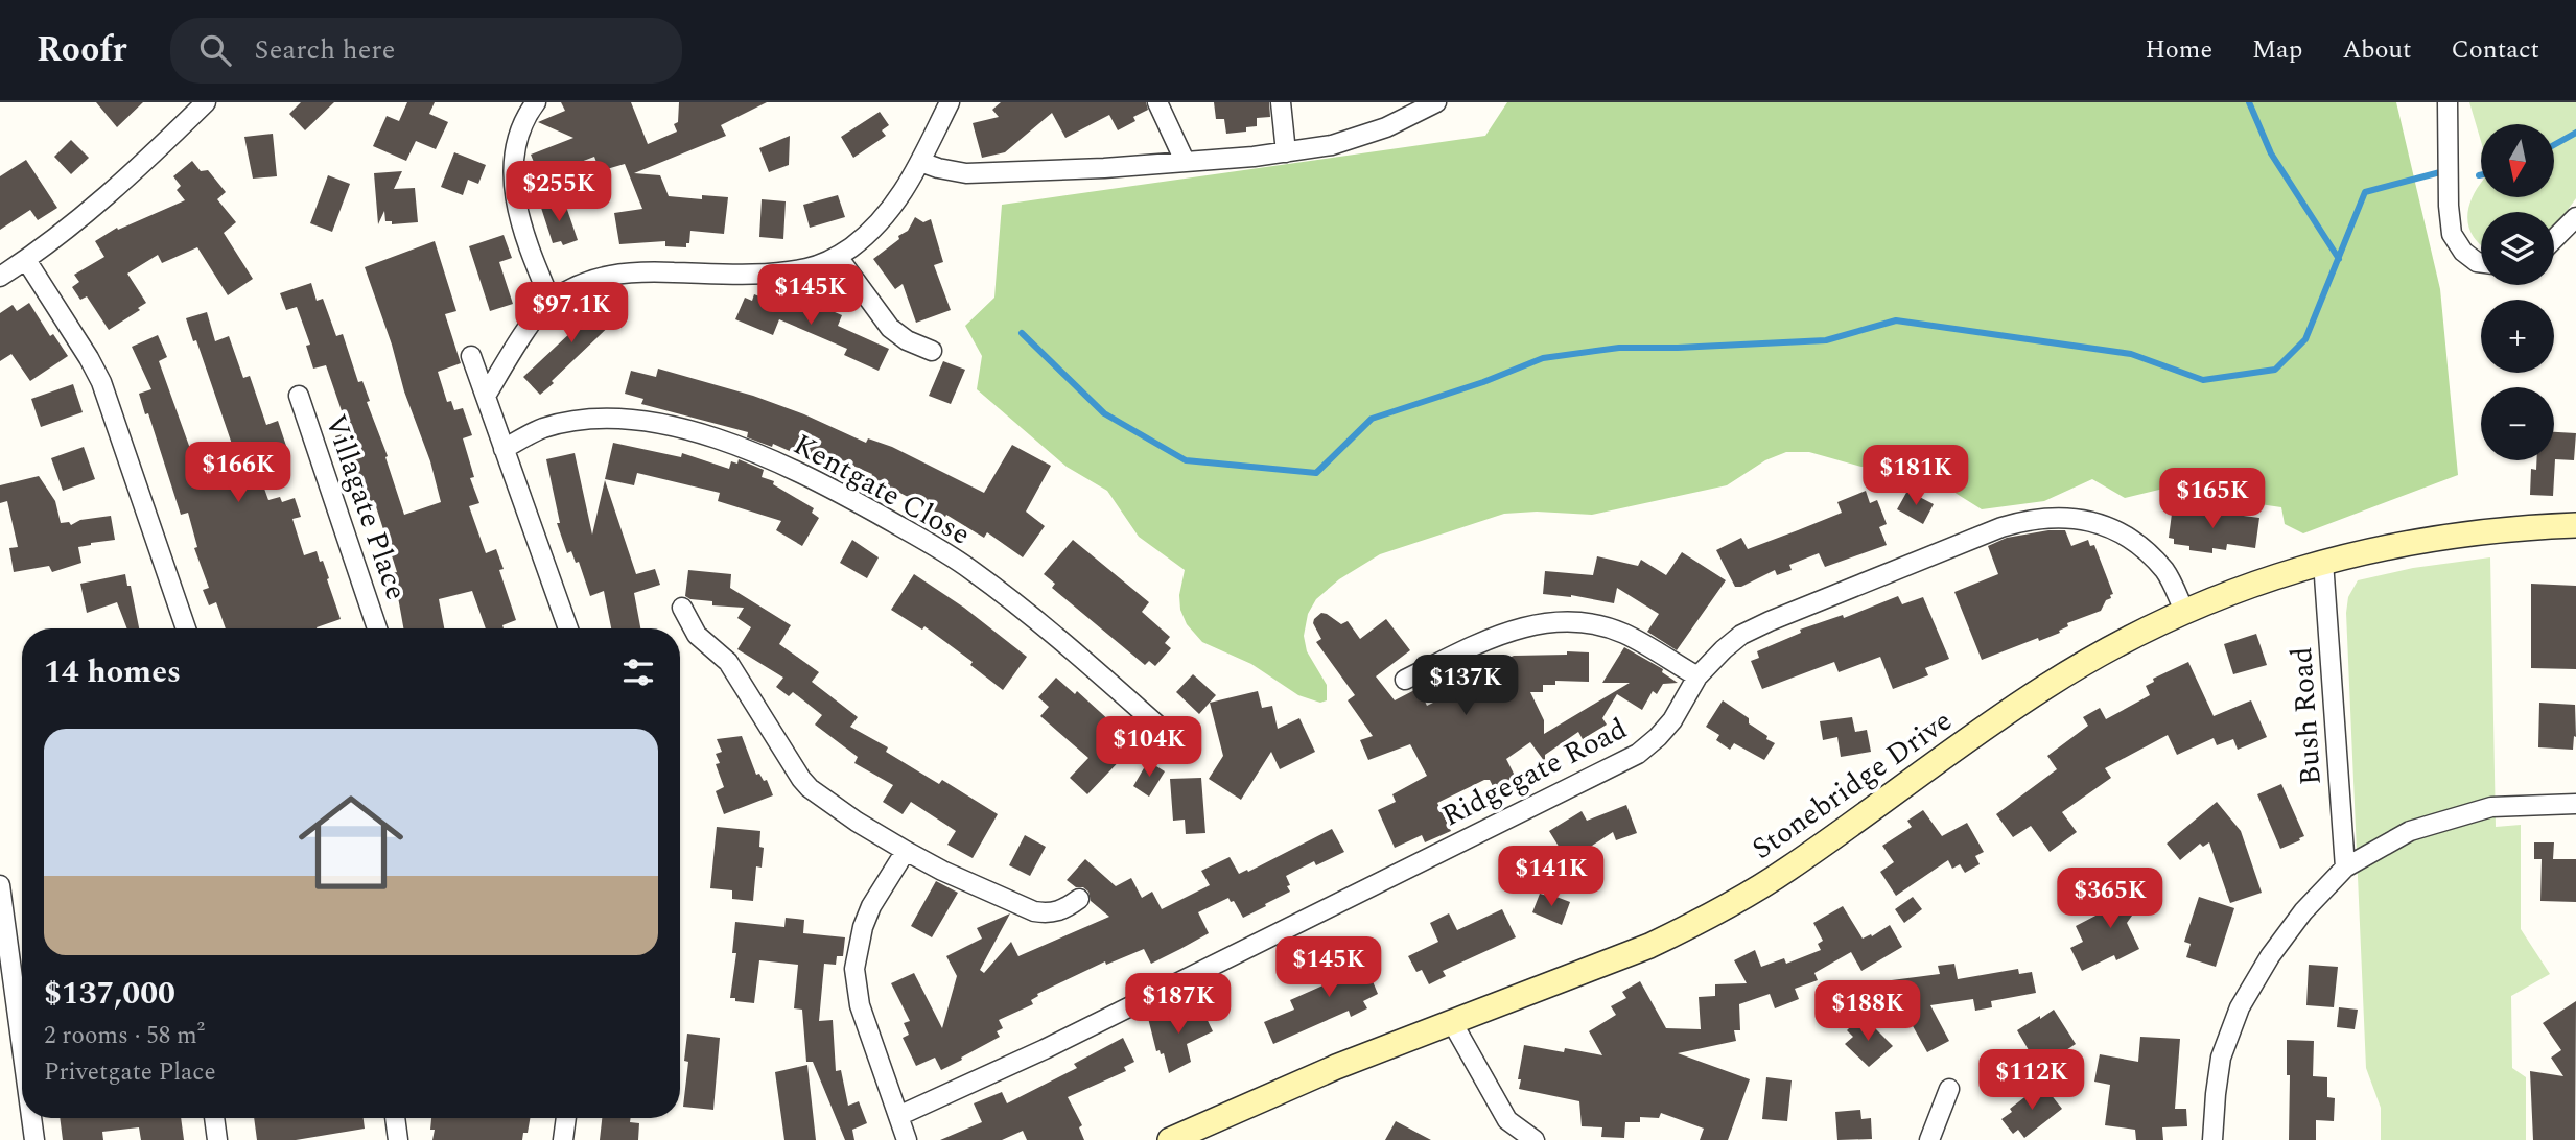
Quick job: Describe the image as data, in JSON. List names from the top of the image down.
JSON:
{
  "streets": {
    "street": [
      "Kentgate Close",
      "Villagate Place",
      "Bush Road",
      "Ridgegate Road",
      "Stonebridge Drive"
    ]
  },
  "crossings": [
    ["Bush Road", "Stonebridge Drive"],
    ["Ridgegate Road", "Stonebridge Drive"]
  ],
  "north": "bottom",
  "page": {
    "header": "Roofr",
    "search": "Search here",
    "nav": [
      "Home",
      "Map",
      "About",
      "Contact"
    ],
    "map_buttons": ["+", "−"],
    "price": [
      "$255K",
      "$145K",
      "$97.1K",
      "$166K",
      "$181K",
      "$165K",
      "$137K",
      "$104K",
      "$141K",
      "$365K",
      "$145K",
      "$187K",
      "$188K",
      "$112K"
    ],
    "heading": "14 homes",
    "list": [
      {
        "name": "$137,000",
        "note": "2 rooms · 58 m² · Privetgate Place"
      }
    ]
  }
}
